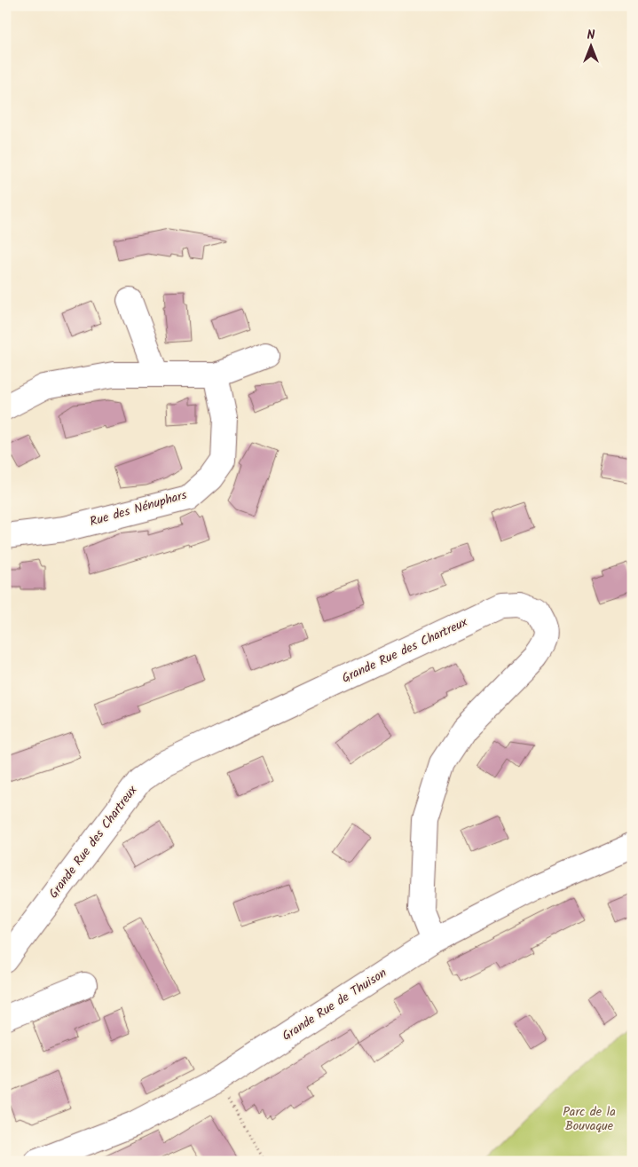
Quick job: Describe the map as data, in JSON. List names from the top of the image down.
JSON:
{
  "streets": {
    "street": ["Rue des Nénuphars", "Grande Rue des Chartreux", "Grande Rue de Thuison"]
  },
  "crossings": [
    ["Grande Rue des Chartreux", "Grande Rue de Thuison"]
  ],
  "parks": ["Parc de la Bouvaque"],
  "north": "top"
}
